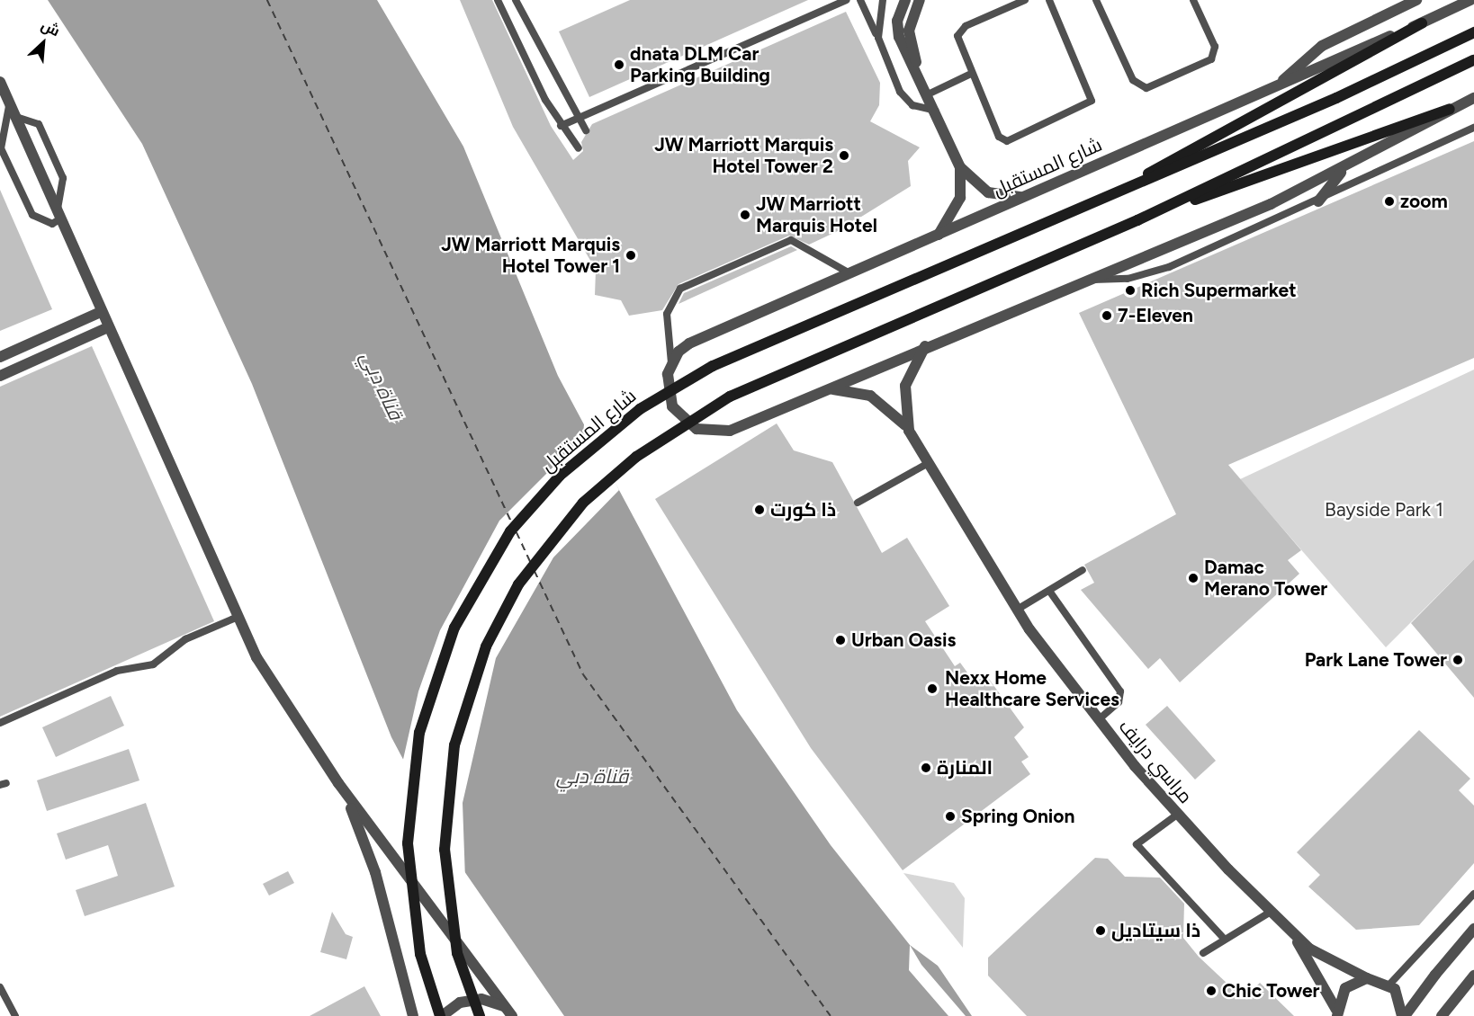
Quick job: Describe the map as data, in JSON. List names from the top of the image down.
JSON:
{
  "streets": {
    "main road": ["شارع المستقبل"],
    "street": ["مراسي درايف"]
  },
  "crossings": [
    ["شارع المستقبل", "مراسي درايف"]
  ],
  "water": ["قناة دبي"],
  "parks": ["Bayside Park 1"],
  "places": [
    "dnata DLM Car Parking Building",
    "JW Marriott Marquis Hotel Tower 2",
    "zoom",
    "JW Marriott Marquis Hotel",
    "JW Marriott Marquis Hotel Tower 1",
    "Rich Supermarket",
    "7-Eleven",
    "ذا كورت",
    "Damac Merano Tower",
    "Urban Oasis",
    "Park Lane Tower",
    "Nexx Home Healthcare Services",
    "المنارة",
    "Spring Onion",
    "ذا سيتاديل",
    "Chic Tower"
  ],
  "north": "top right"
}
